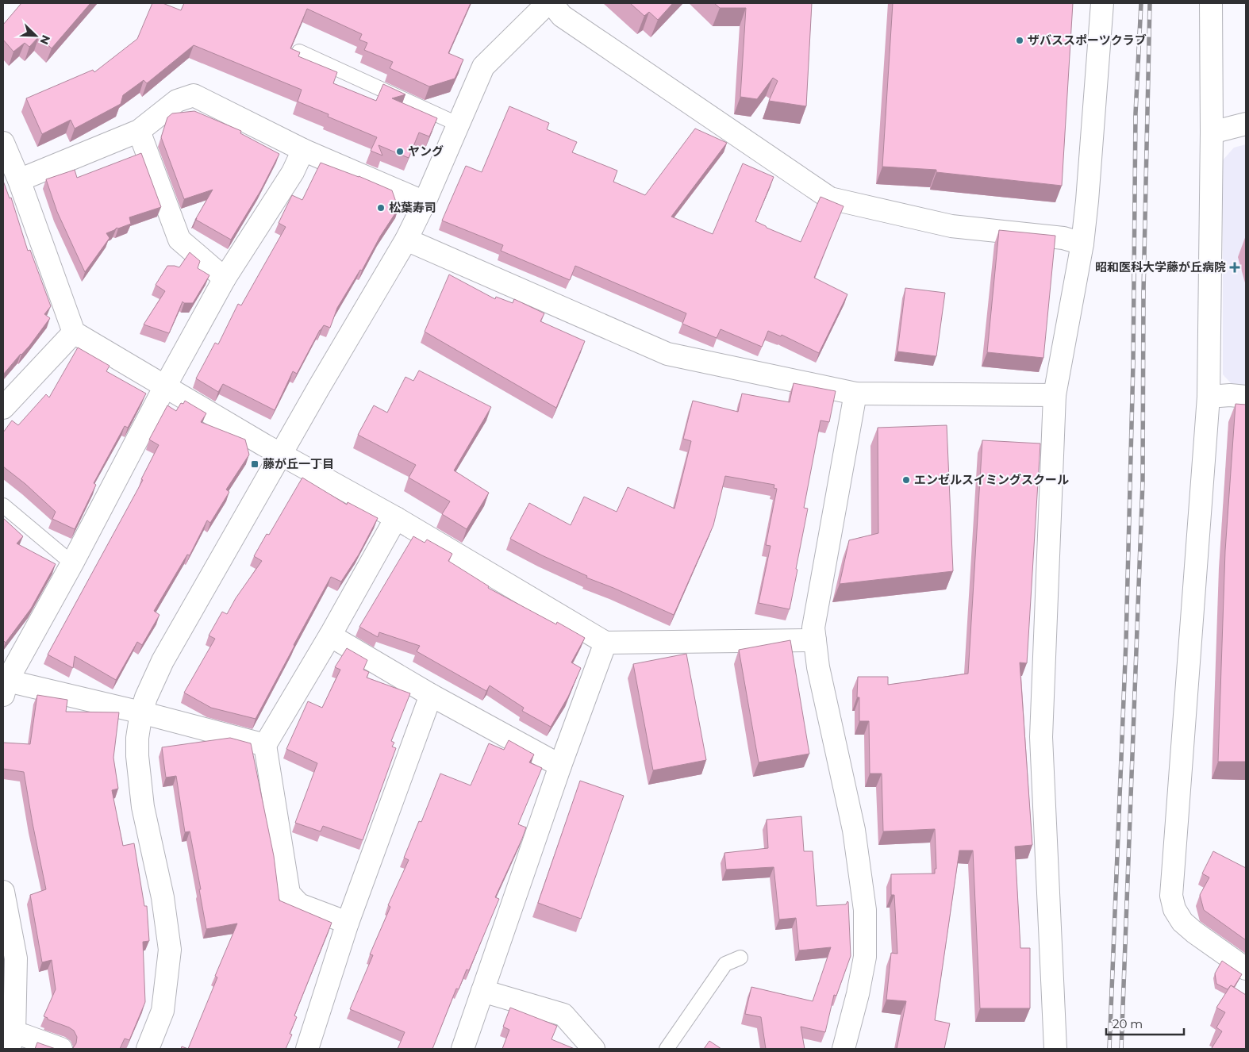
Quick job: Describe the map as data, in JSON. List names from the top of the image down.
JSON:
{
  "places": {
    "other": [
      "ザバススポーツクラブ",
      "ヤング",
      "松葉寿司",
      "エンゼルスイミングスクール"
    ],
    "health": ["昭和医科大学藤が丘病院"],
    "transit": ["藤が丘一丁目"]
  },
  "scale_bar": "20 m",
  "north": "bottom right"
}
